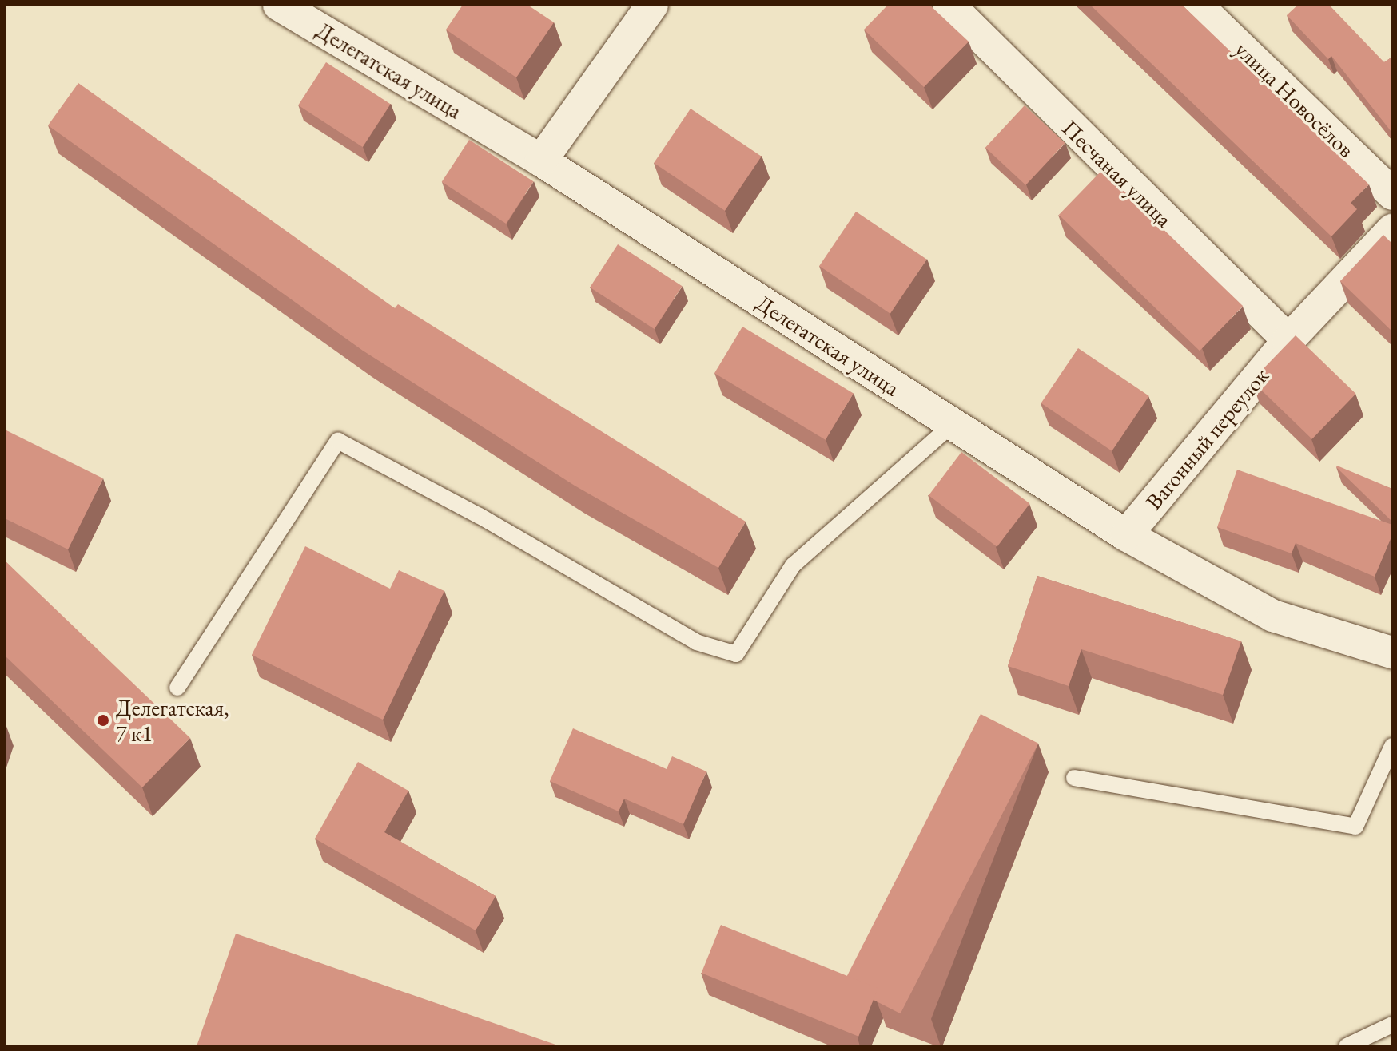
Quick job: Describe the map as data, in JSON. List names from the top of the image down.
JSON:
{
  "streets": {
    "street": [
      "Делегатская улица",
      "улица Новосёлов",
      "Песчаная улица",
      "Вагонный переулок"
    ]
  },
  "crossings": [
    ["Делегатская улица", "Вагонный переулок"],
    ["Песчаная улица", "Вагонный переулок"]
  ],
  "places": ["Делегатская, 7 к1"]
}
